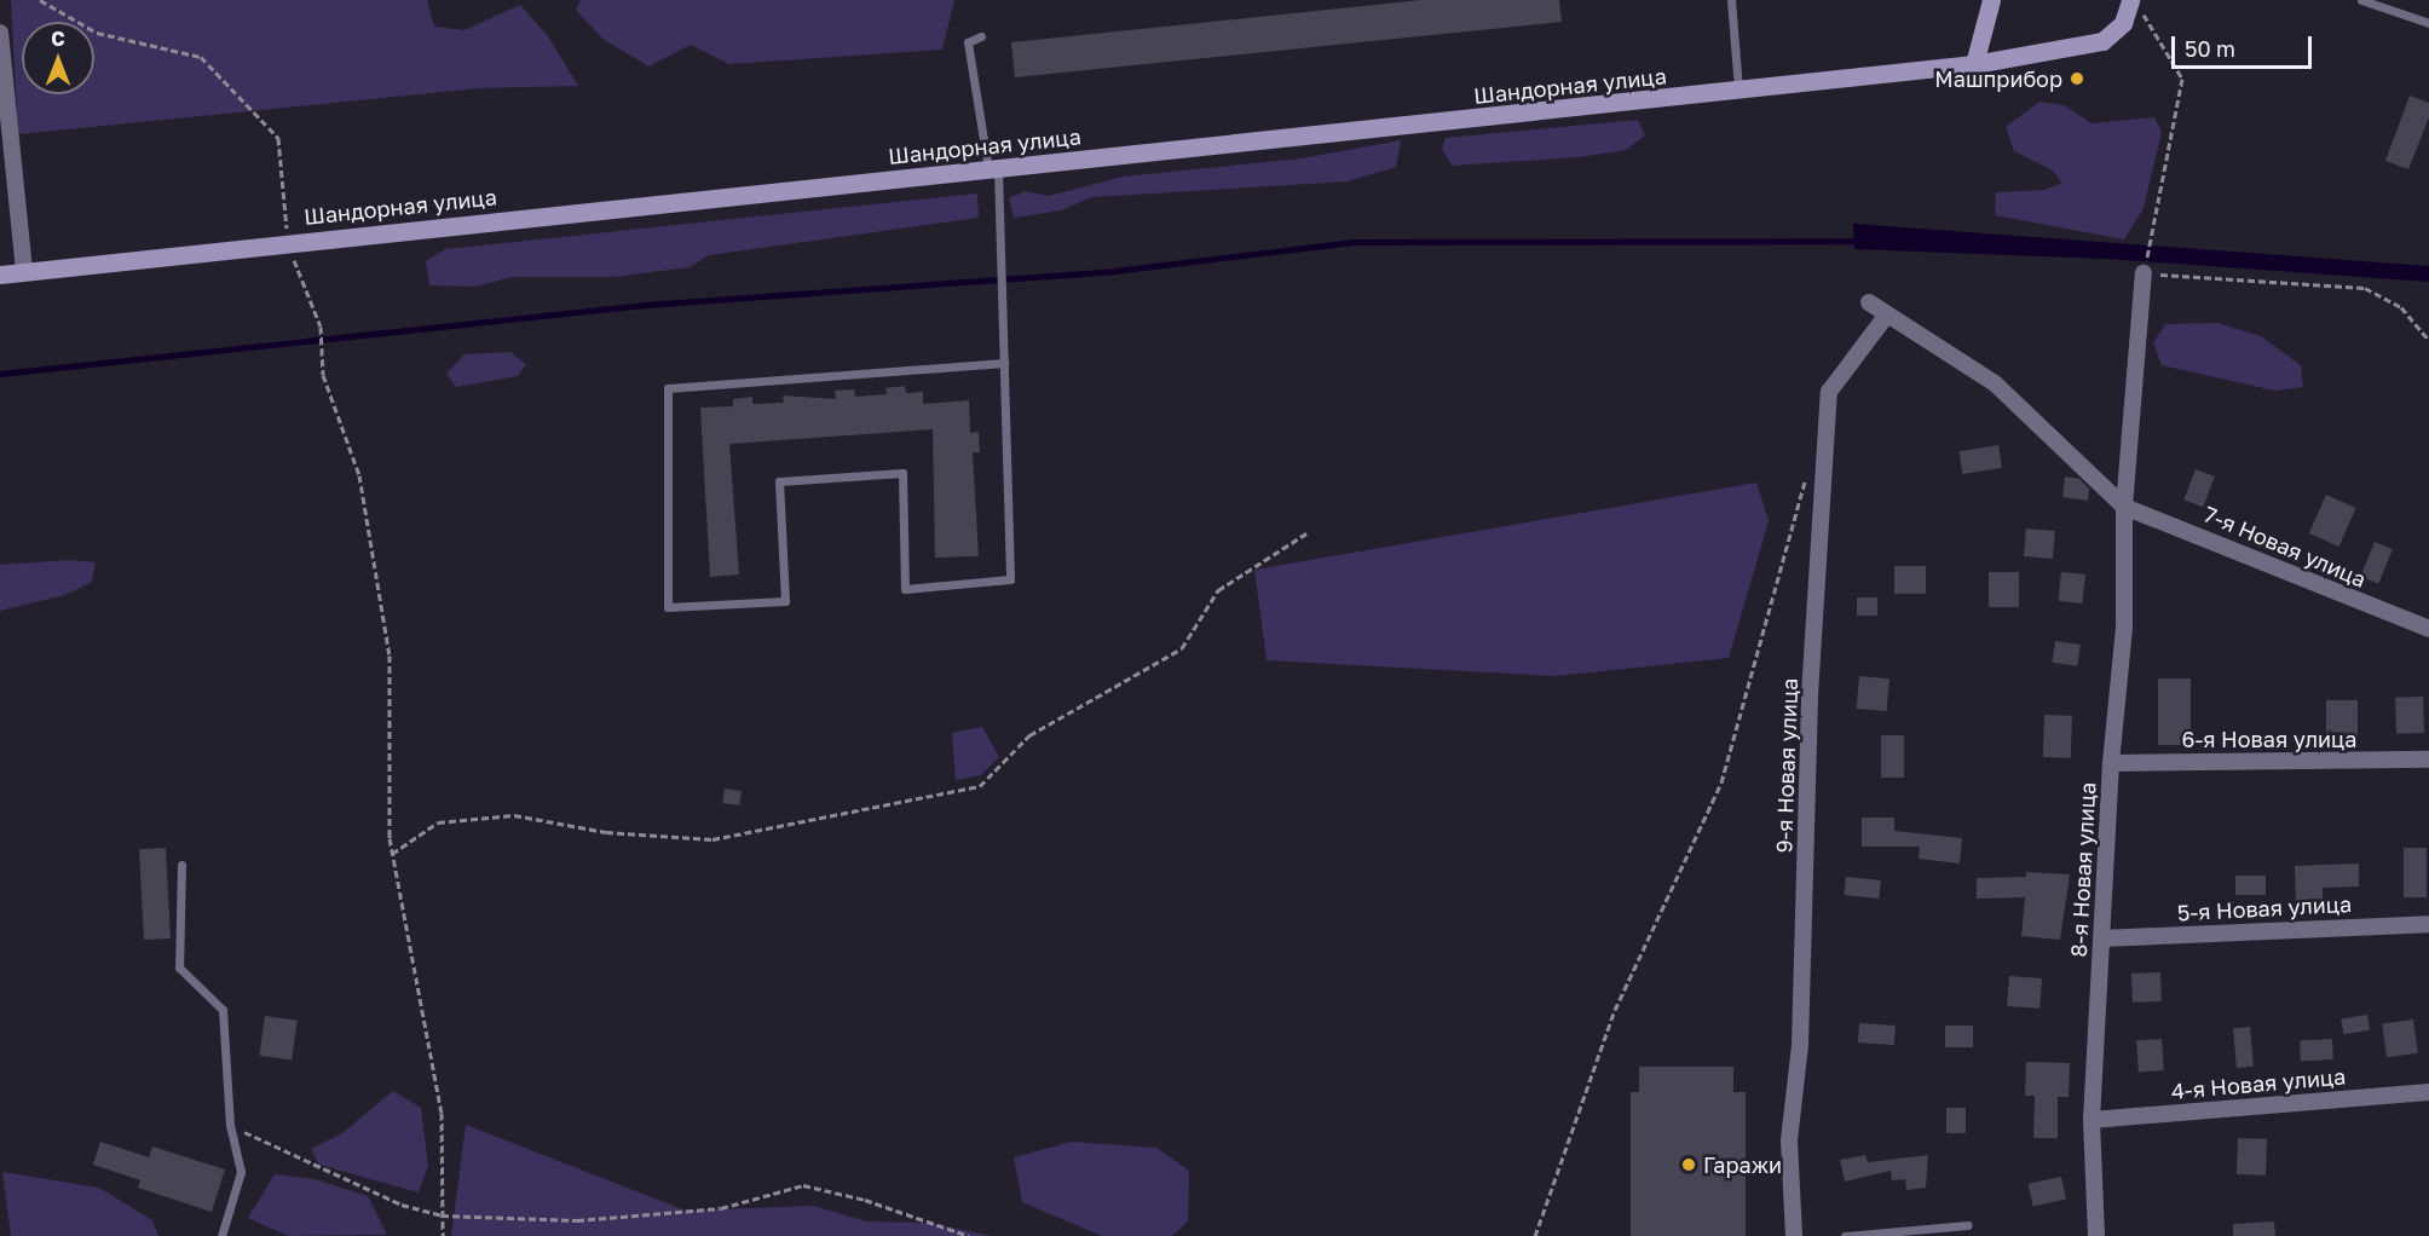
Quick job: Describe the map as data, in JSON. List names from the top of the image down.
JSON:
{
  "streets": {
    "street": [
      "Шандорная улица",
      "7-я Новая улица",
      "6-я Новая улица",
      "9-я Новая улица",
      "8-я Новая улица",
      "5-я Новая улица",
      "4-я Новая улица"
    ]
  },
  "crossings": [
    ["7-я Новая улица", "8-я Новая улица"],
    ["6-я Новая улица", "8-я Новая улица"],
    ["8-я Новая улица", "5-я Новая улица"],
    ["8-я Новая улица", "4-я Новая улица"]
  ],
  "places": ["Машприбор", "Гаражи"],
  "scale_bar": "50 m",
  "north": "top"
}
